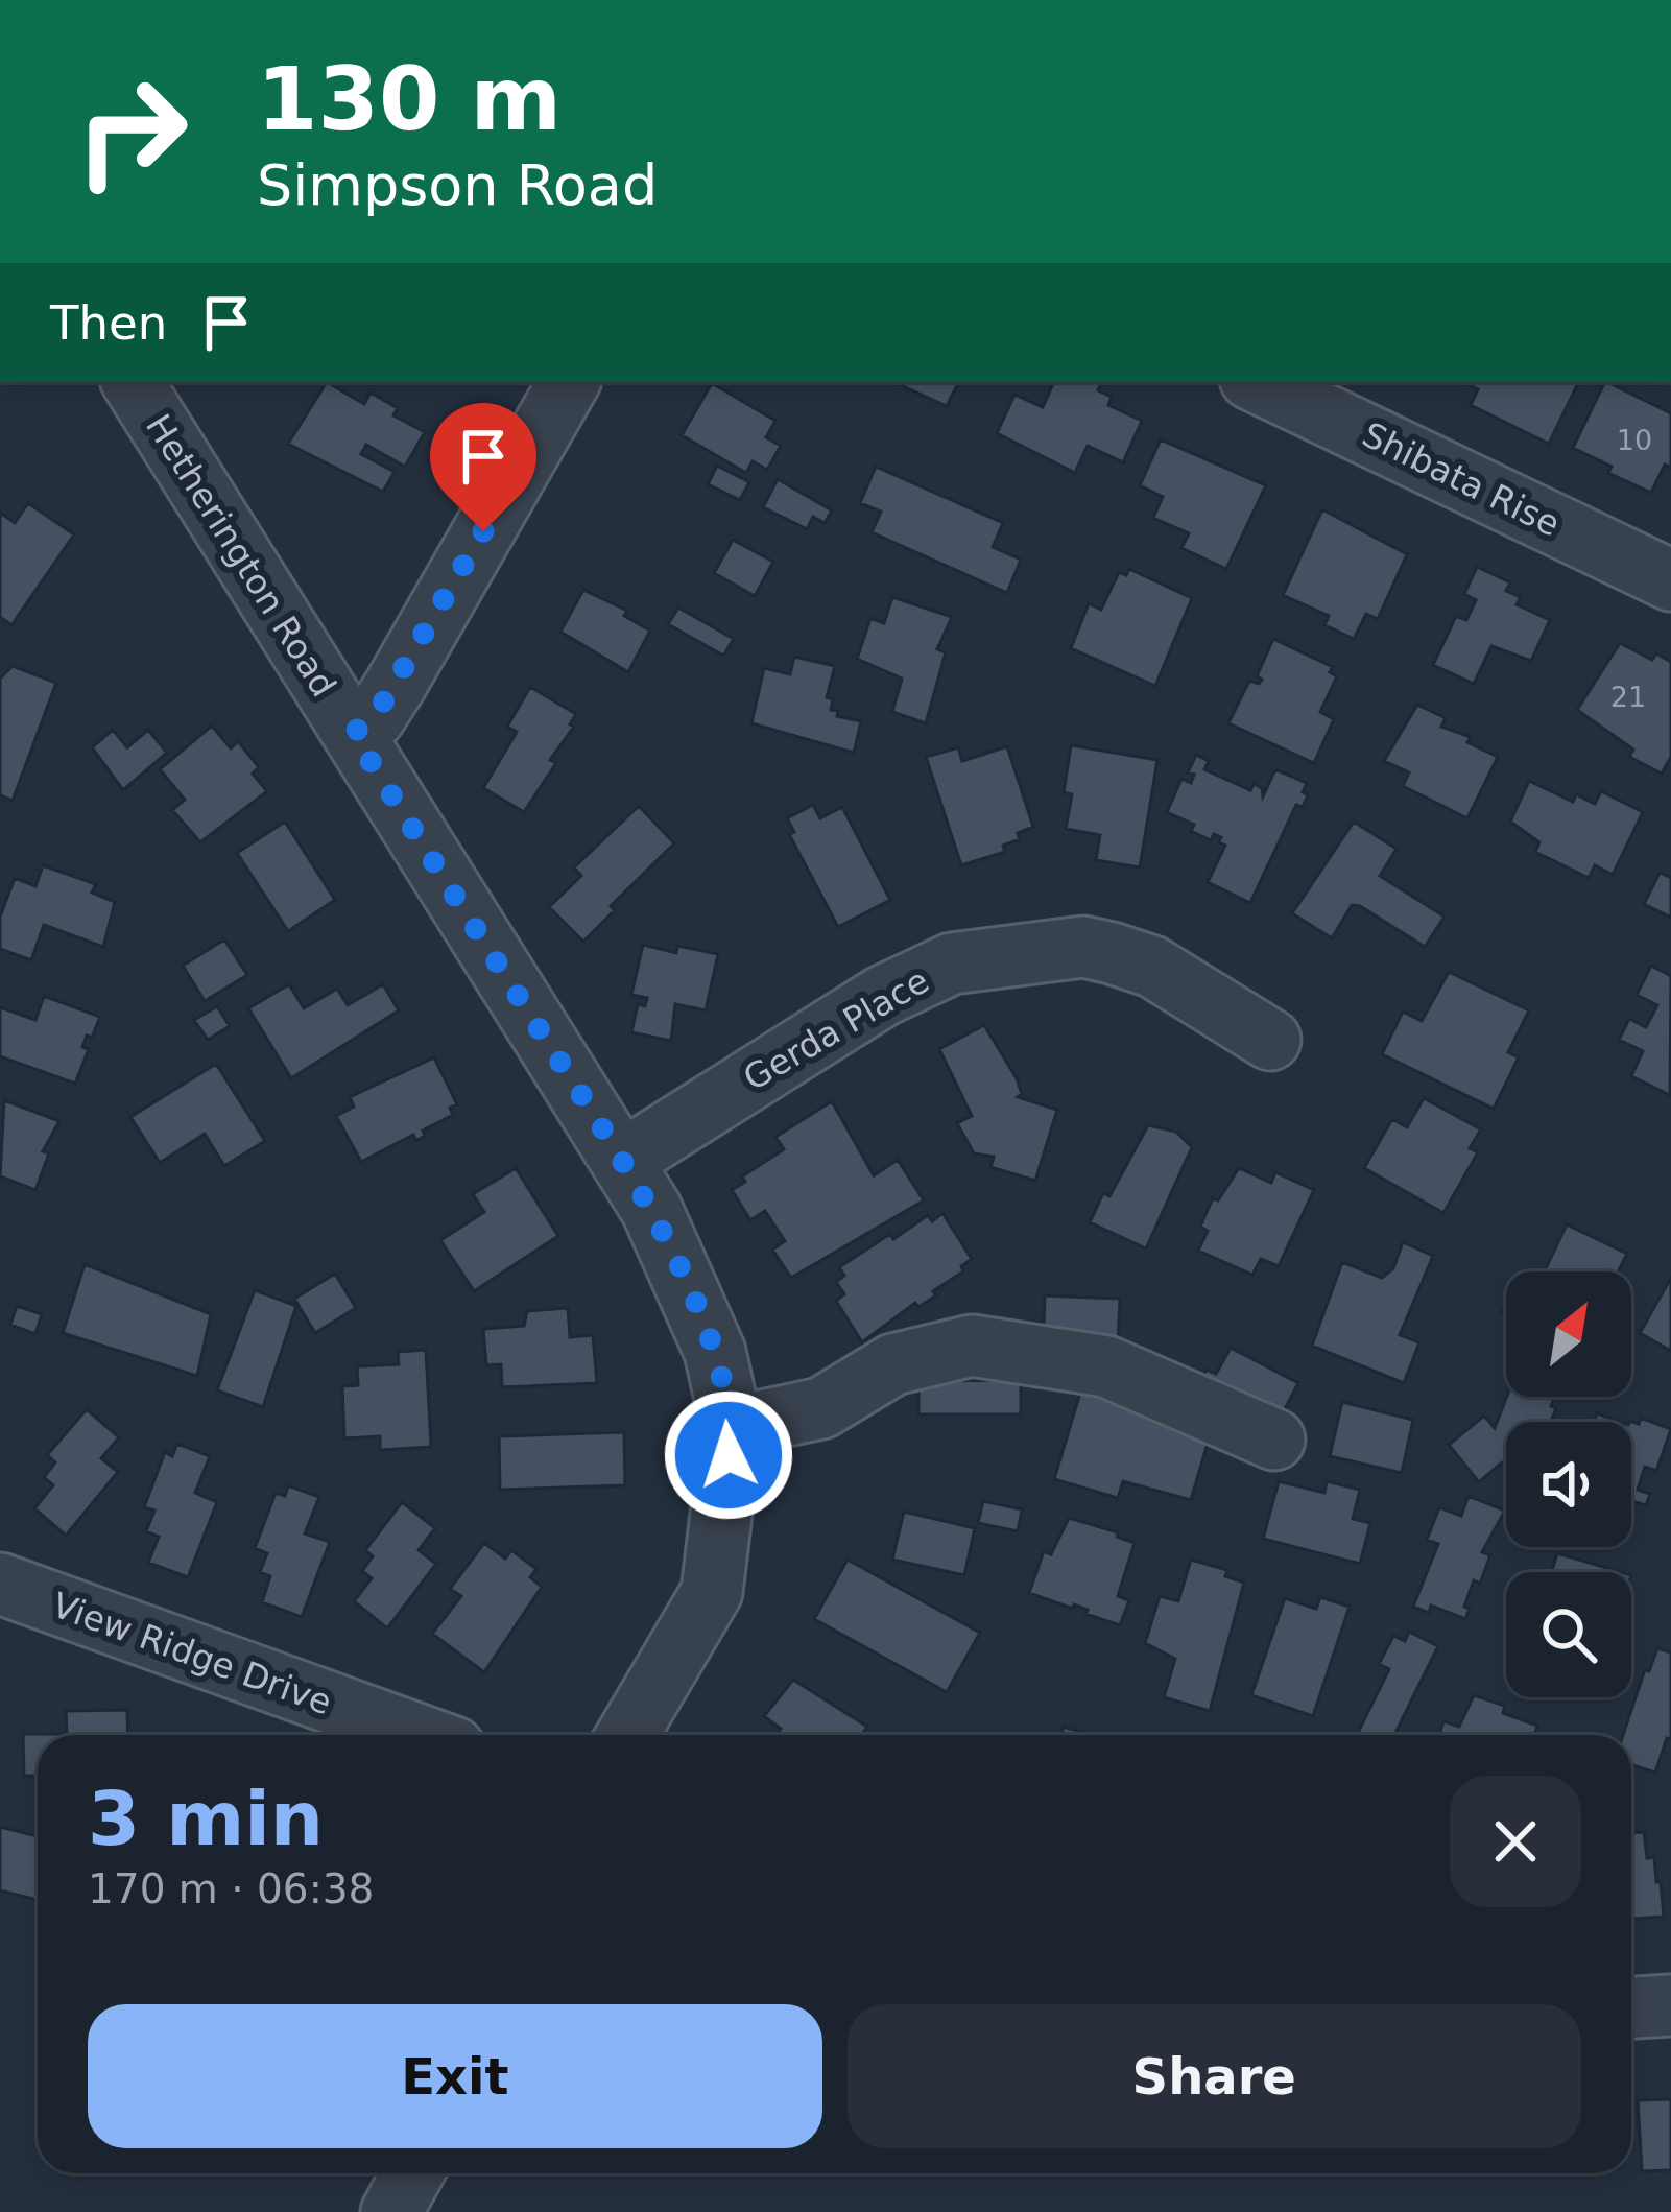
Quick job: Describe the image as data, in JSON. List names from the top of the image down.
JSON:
{
  "streets": {
    "street": [
      "Shibata Rise",
      "Hetherington Road",
      "Gerda Place",
      "View Ridge Drive"
    ]
  },
  "crossings": [
    ["Hetherington Road", "Gerda Place"]
  ],
  "house_numbers": ["10", "21"],
  "north": "top right",
  "page": {
    "turn": ["130 m", "Simpson Road"],
    "then": "Then",
    "heading": ["3 min", "170 m · 06:38"],
    "buttons": ["Exit", "Share"]
  }
}
